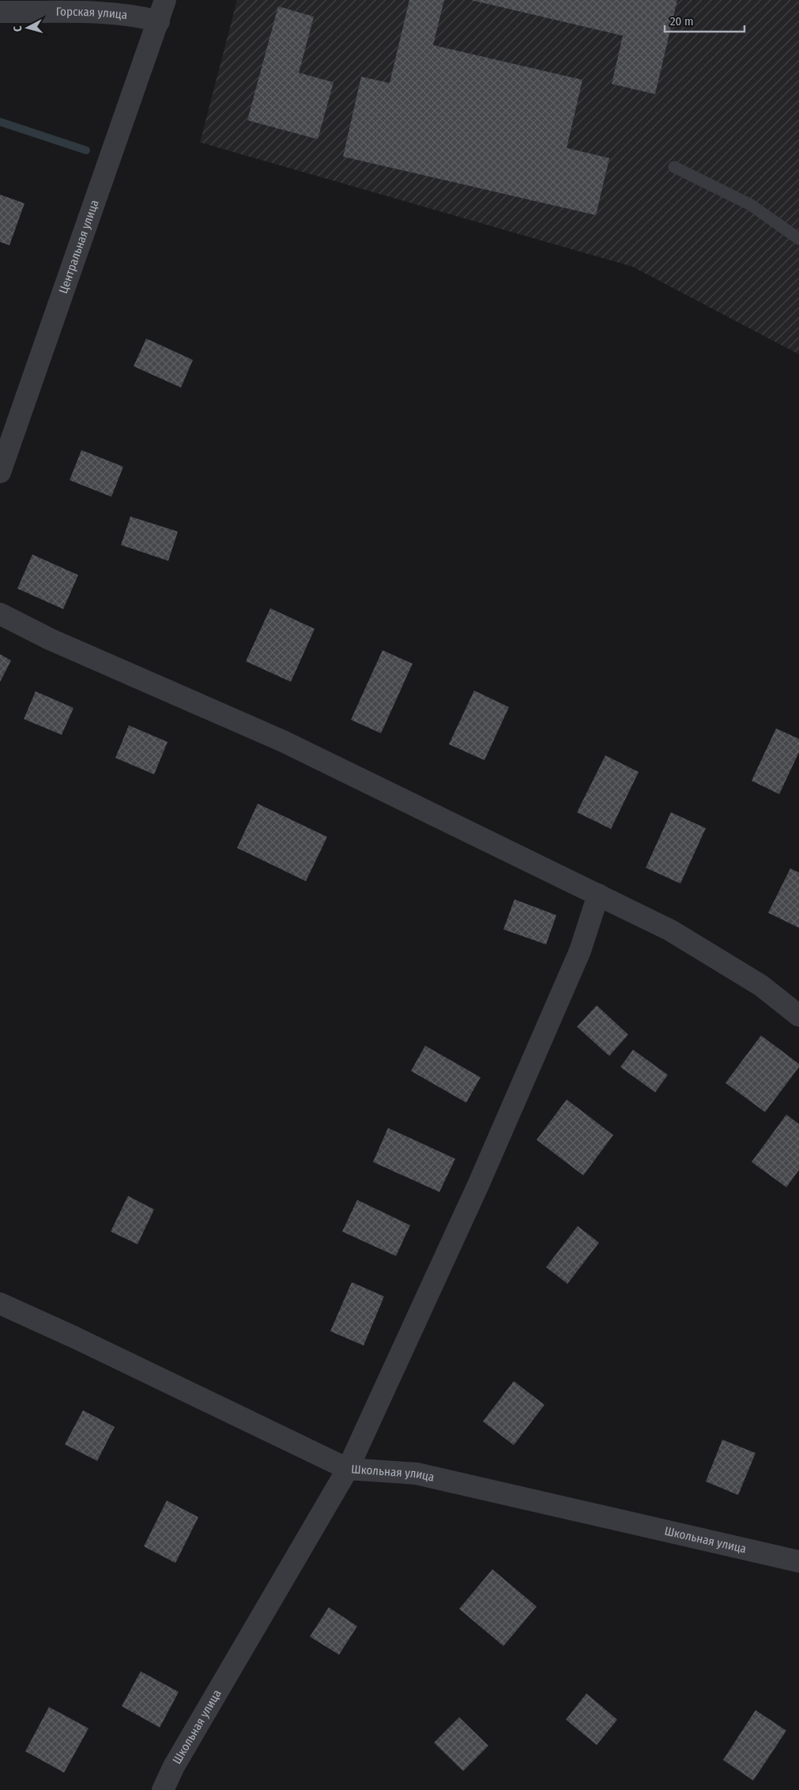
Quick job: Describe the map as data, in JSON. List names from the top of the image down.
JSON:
{
  "streets": {
    "street": ["Горская улица", "Центральная улица", "Школьная улица"]
  },
  "crossings": [
    ["Горская улица", "Центральная улица"]
  ],
  "scale_bar": "20 m",
  "north": "left"
}
